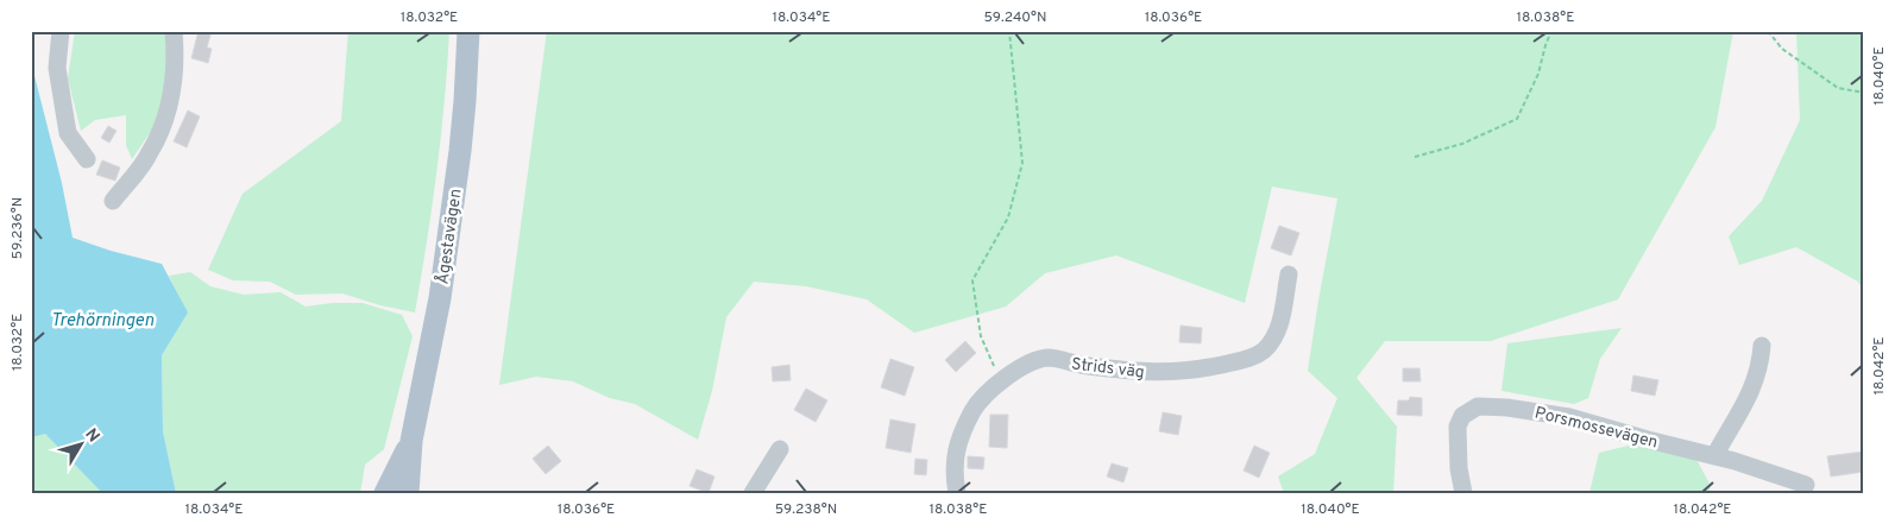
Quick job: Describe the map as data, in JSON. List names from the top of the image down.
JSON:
{
  "streets": {
    "main road": ["Ågestavägen"],
    "street": ["Strids väg", "Porsmossevägen"]
  },
  "water": ["Trehörningen"],
  "north": "top right",
  "coordinates": [
    "18.032°E",
    "18.034°E",
    "59.240°N",
    "18.036°E",
    "18.038°E",
    "18.040°E",
    "59.236°N",
    "18.042°E",
    "59.238°N"
  ]
}
